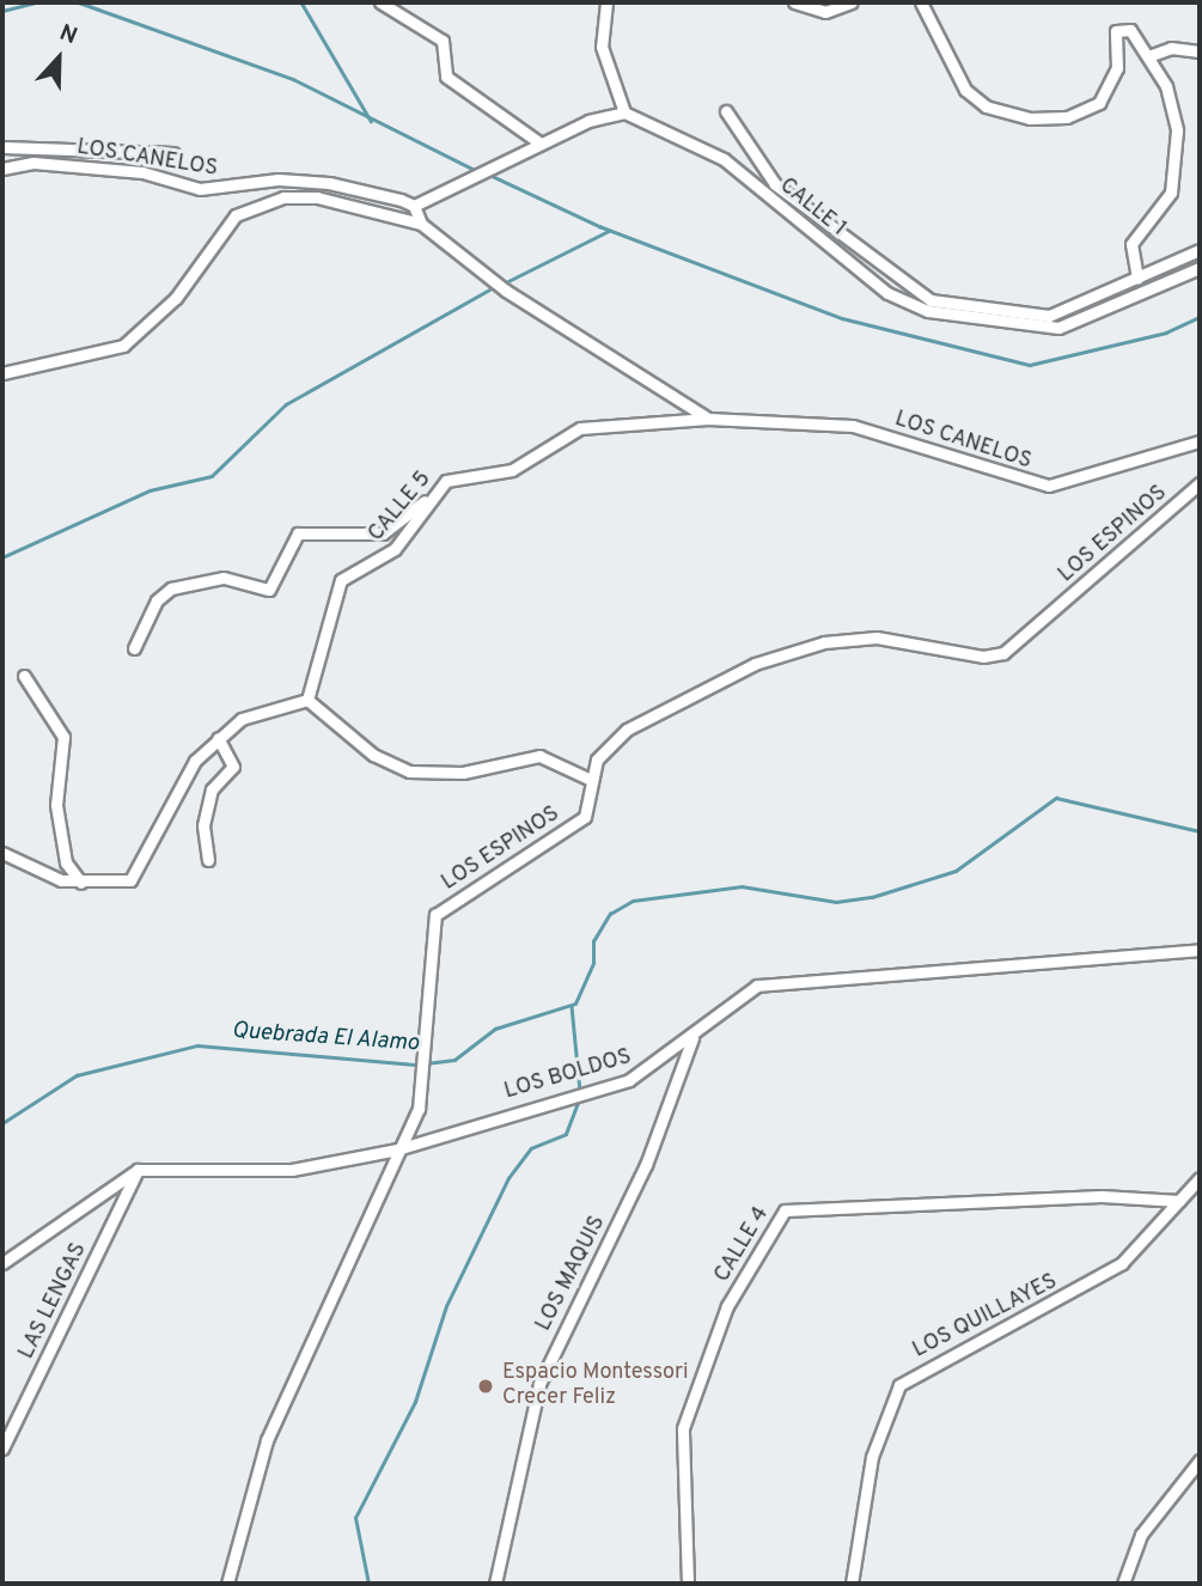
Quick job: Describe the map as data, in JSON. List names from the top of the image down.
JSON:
{
  "streets": {
    "street": [
      "LOS CANELOS",
      "CALLE 1",
      "CALLE 5",
      "LOS ESPINOS",
      "LOS BOLDOS",
      "CALLE 4",
      "LOS MAQUIS",
      "LAS LENGAS",
      "LOS QUILLAYES"
    ]
  },
  "crossings": [
    ["LOS CANELOS", "CALLE 5"],
    ["LOS ESPINOS", "LOS BOLDOS"],
    ["LOS BOLDOS", "LOS MAQUIS"],
    ["LOS BOLDOS", "LAS LENGAS"],
    ["CALLE 4", "LOS QUILLAYES"]
  ],
  "water": ["Quebrada El Alamo"],
  "places": ["Espacio Montessori Crecer Feliz"],
  "north": "top"
}
